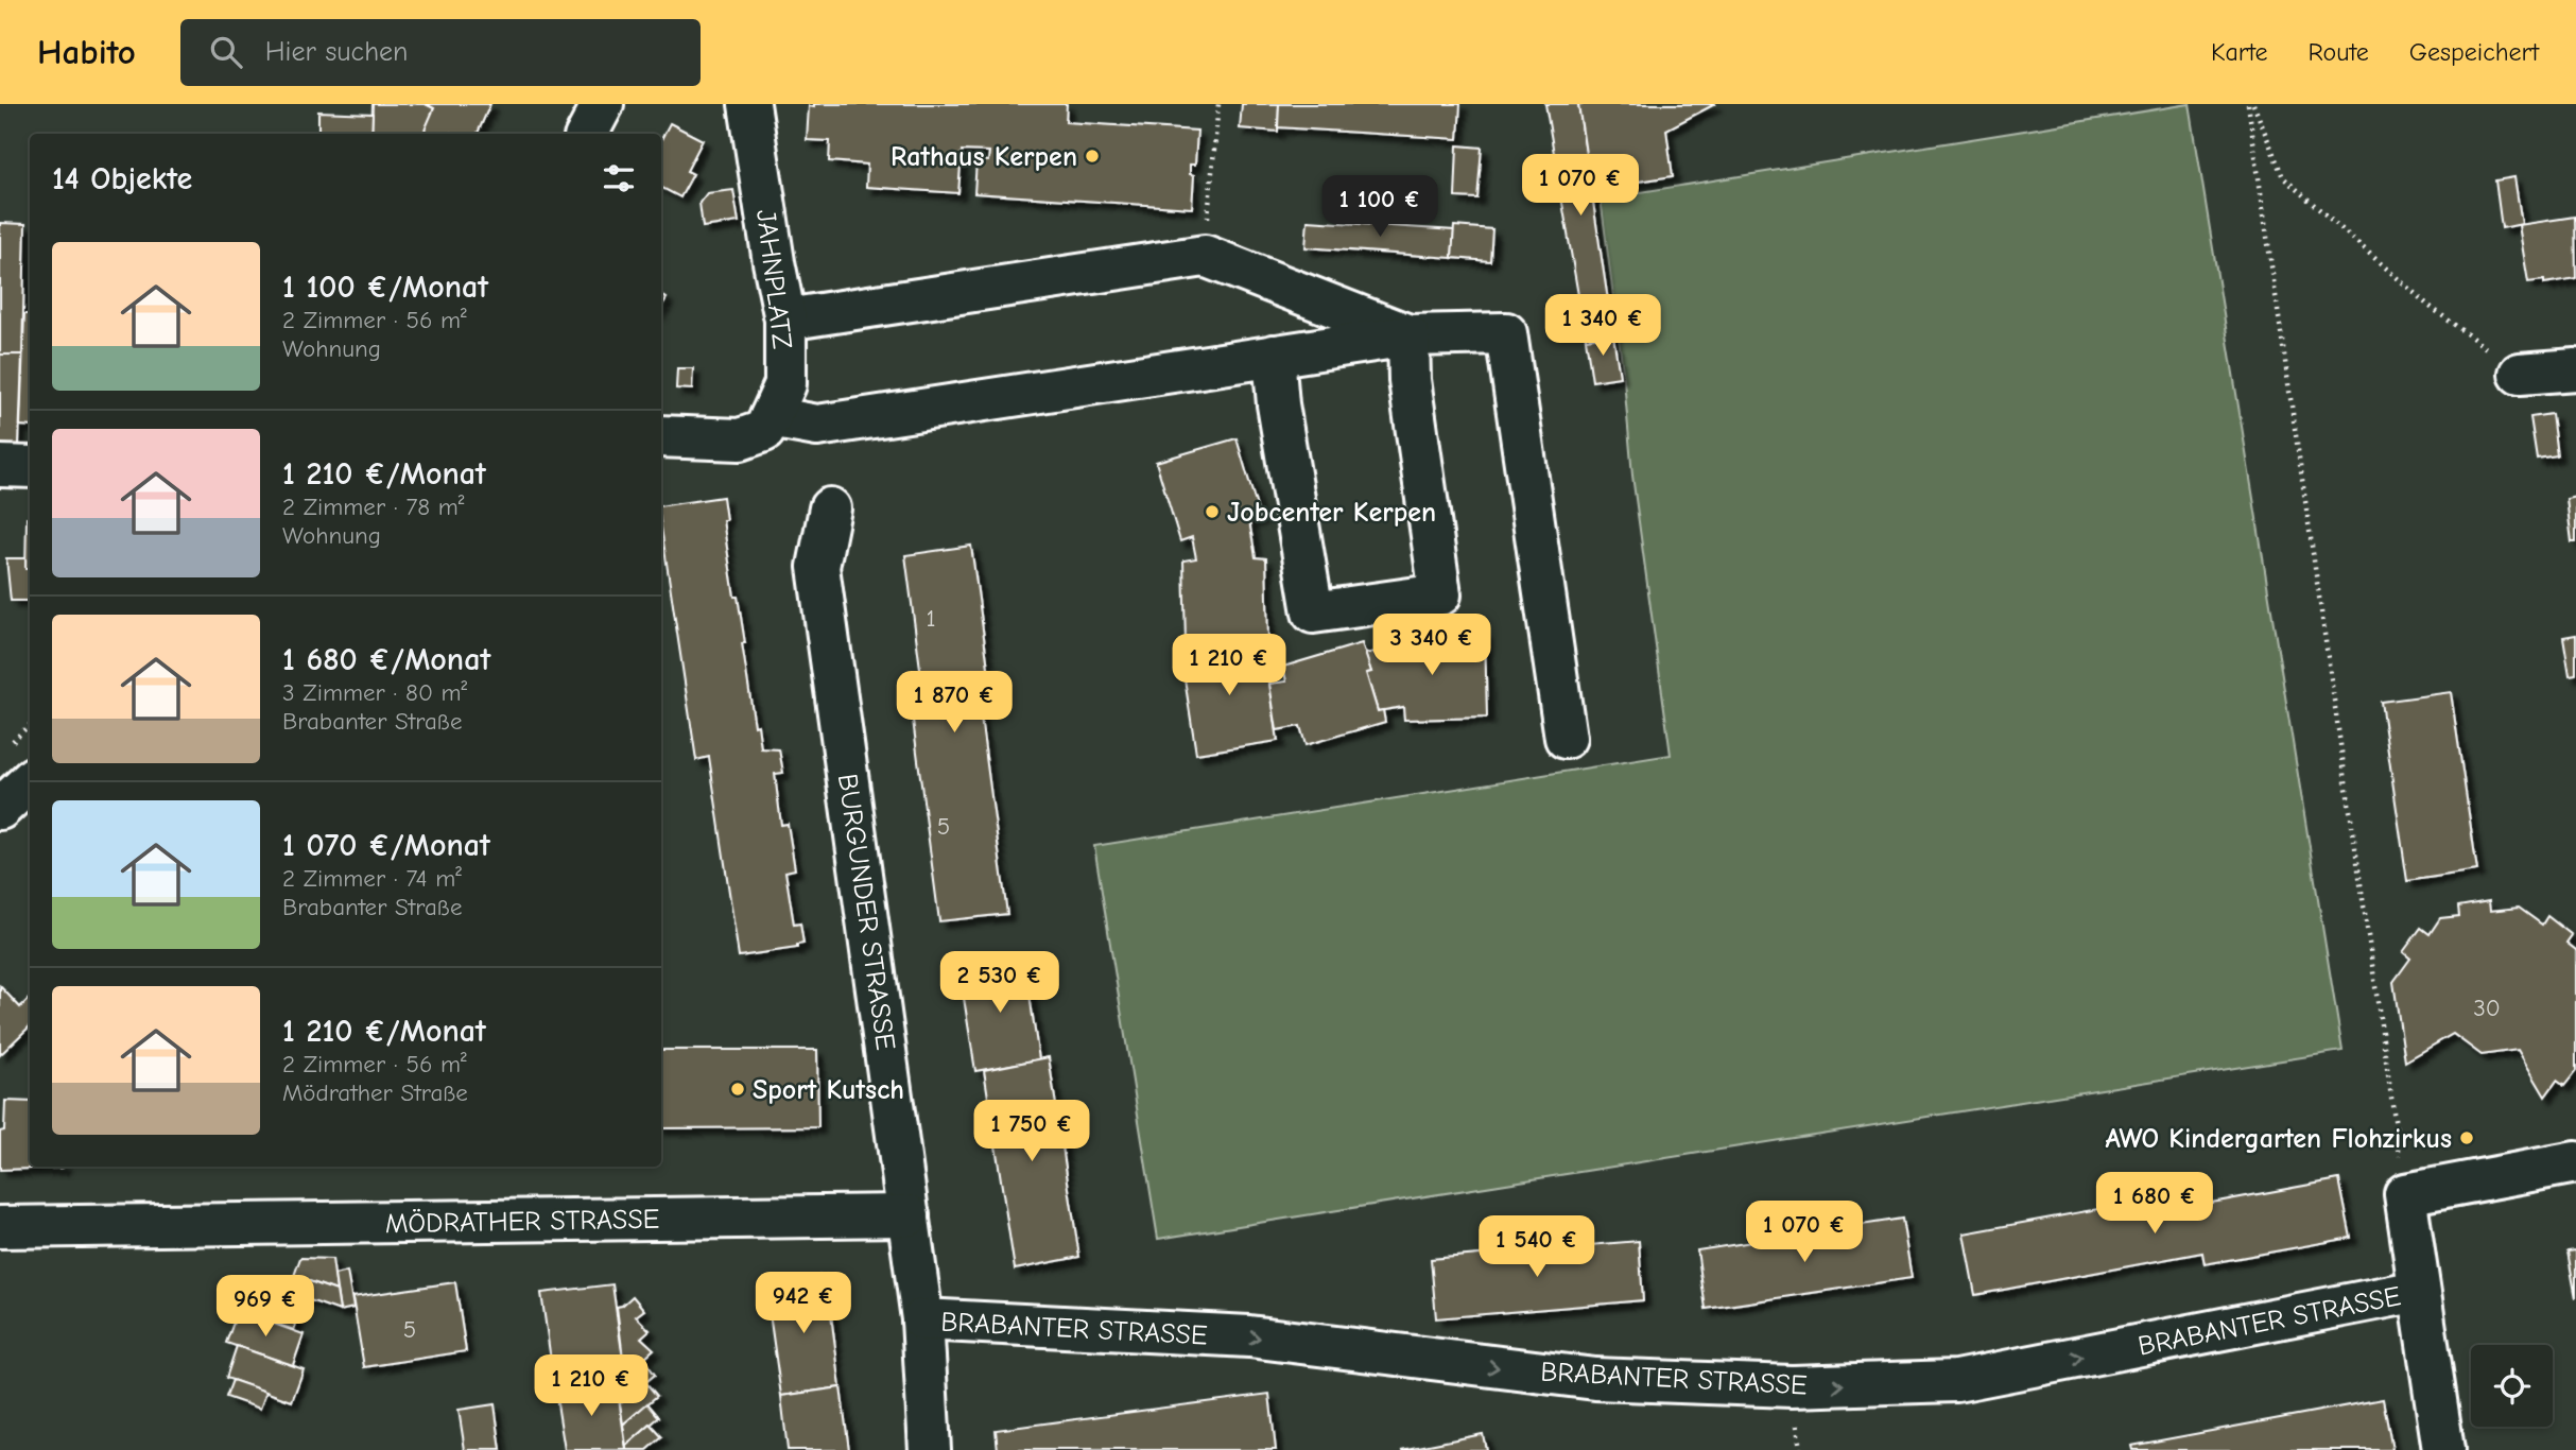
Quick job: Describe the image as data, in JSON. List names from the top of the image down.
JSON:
{
  "streets": {
    "street": [
      "JAHNPLATZ",
      "BURGUNDER STRASSE",
      "MÖDRATHER STRASSE",
      "BRABANTER STRASSE"
    ]
  },
  "crossings": [
    ["BURGUNDER STRASSE", "MÖDRATHER STRASSE"],
    ["BURGUNDER STRASSE", "BRABANTER STRASSE"]
  ],
  "one_way": ["BRABANTER STRASSE"],
  "places": [
    "Rathaus Kerpen",
    "Jobcenter Kerpen",
    "Sport Kutsch",
    "AWO Kindergarten Flohzirkus"
  ],
  "house_numbers": [
    "1",
    "5",
    "30",
    "5"
  ],
  "page": {
    "header": "Habito",
    "search": "Hier suchen",
    "nav": ["Karte", "Route", "Gespeichert"],
    "heading": "14 Objekte",
    "price": [
      "1 070 €",
      "1 100 €",
      "1 340 €",
      "3 340 €",
      "1 210 €",
      "1 870 €",
      "2 530 €",
      "1 750 €",
      "1 680 €",
      "1 070 €",
      "1 540 €",
      "942 €",
      "969 €",
      "1 210 €"
    ],
    "list": [
      {
        "name": "1 100 €/Monat",
        "note": "2 Zimmer · 56 m² · Wohnung"
      },
      {
        "name": "1 210 €/Monat",
        "note": "2 Zimmer · 78 m² · Wohnung"
      },
      {
        "name": "1 680 €/Monat",
        "note": "3 Zimmer · 80 m² · Brabanter Straße"
      },
      {
        "name": "1 070 €/Monat",
        "note": "2 Zimmer · 74 m² · Brabanter Straße"
      },
      {
        "name": "1 210 €/Monat",
        "note": "2 Zimmer · 56 m² · Mödrather Straße"
      }
    ]
  }
}
